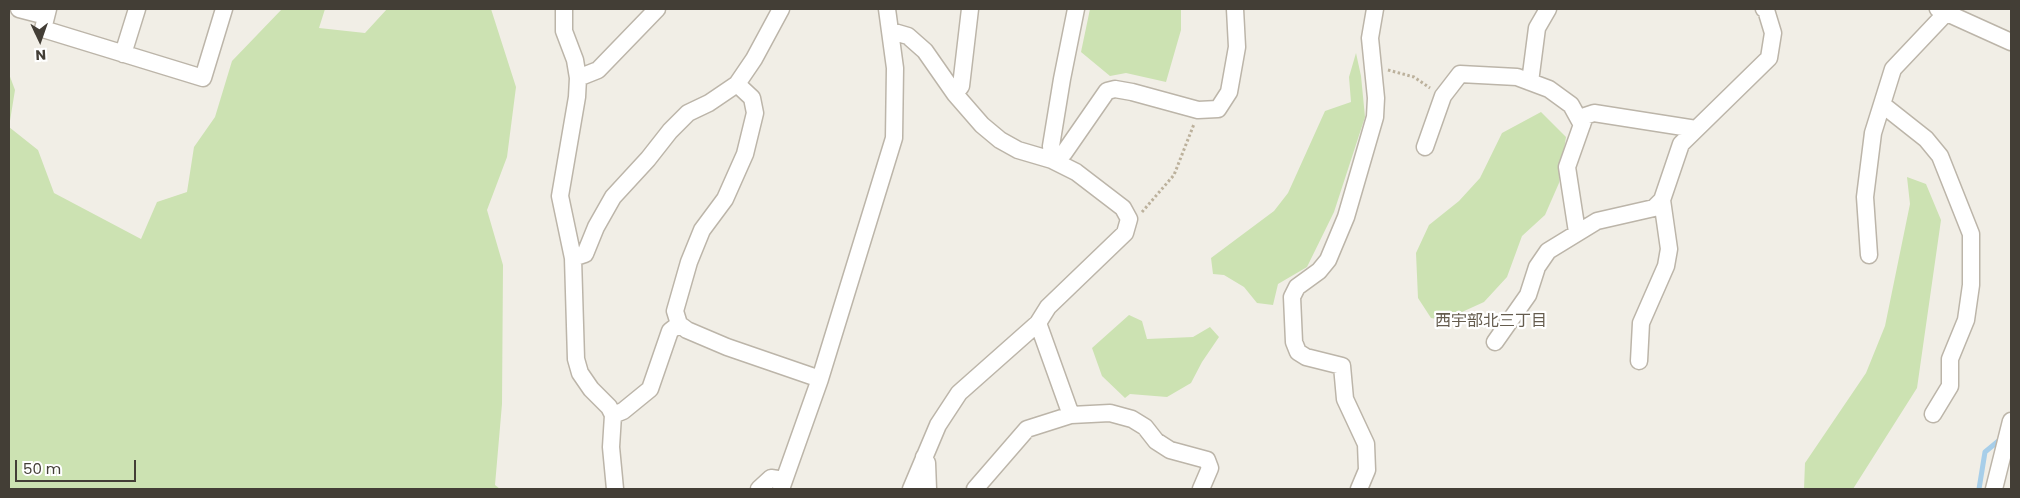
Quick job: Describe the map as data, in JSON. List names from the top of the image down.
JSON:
{
  "districts": ["西宇部北三丁目"],
  "scale_bar": "50 m",
  "north": "bottom"
}
